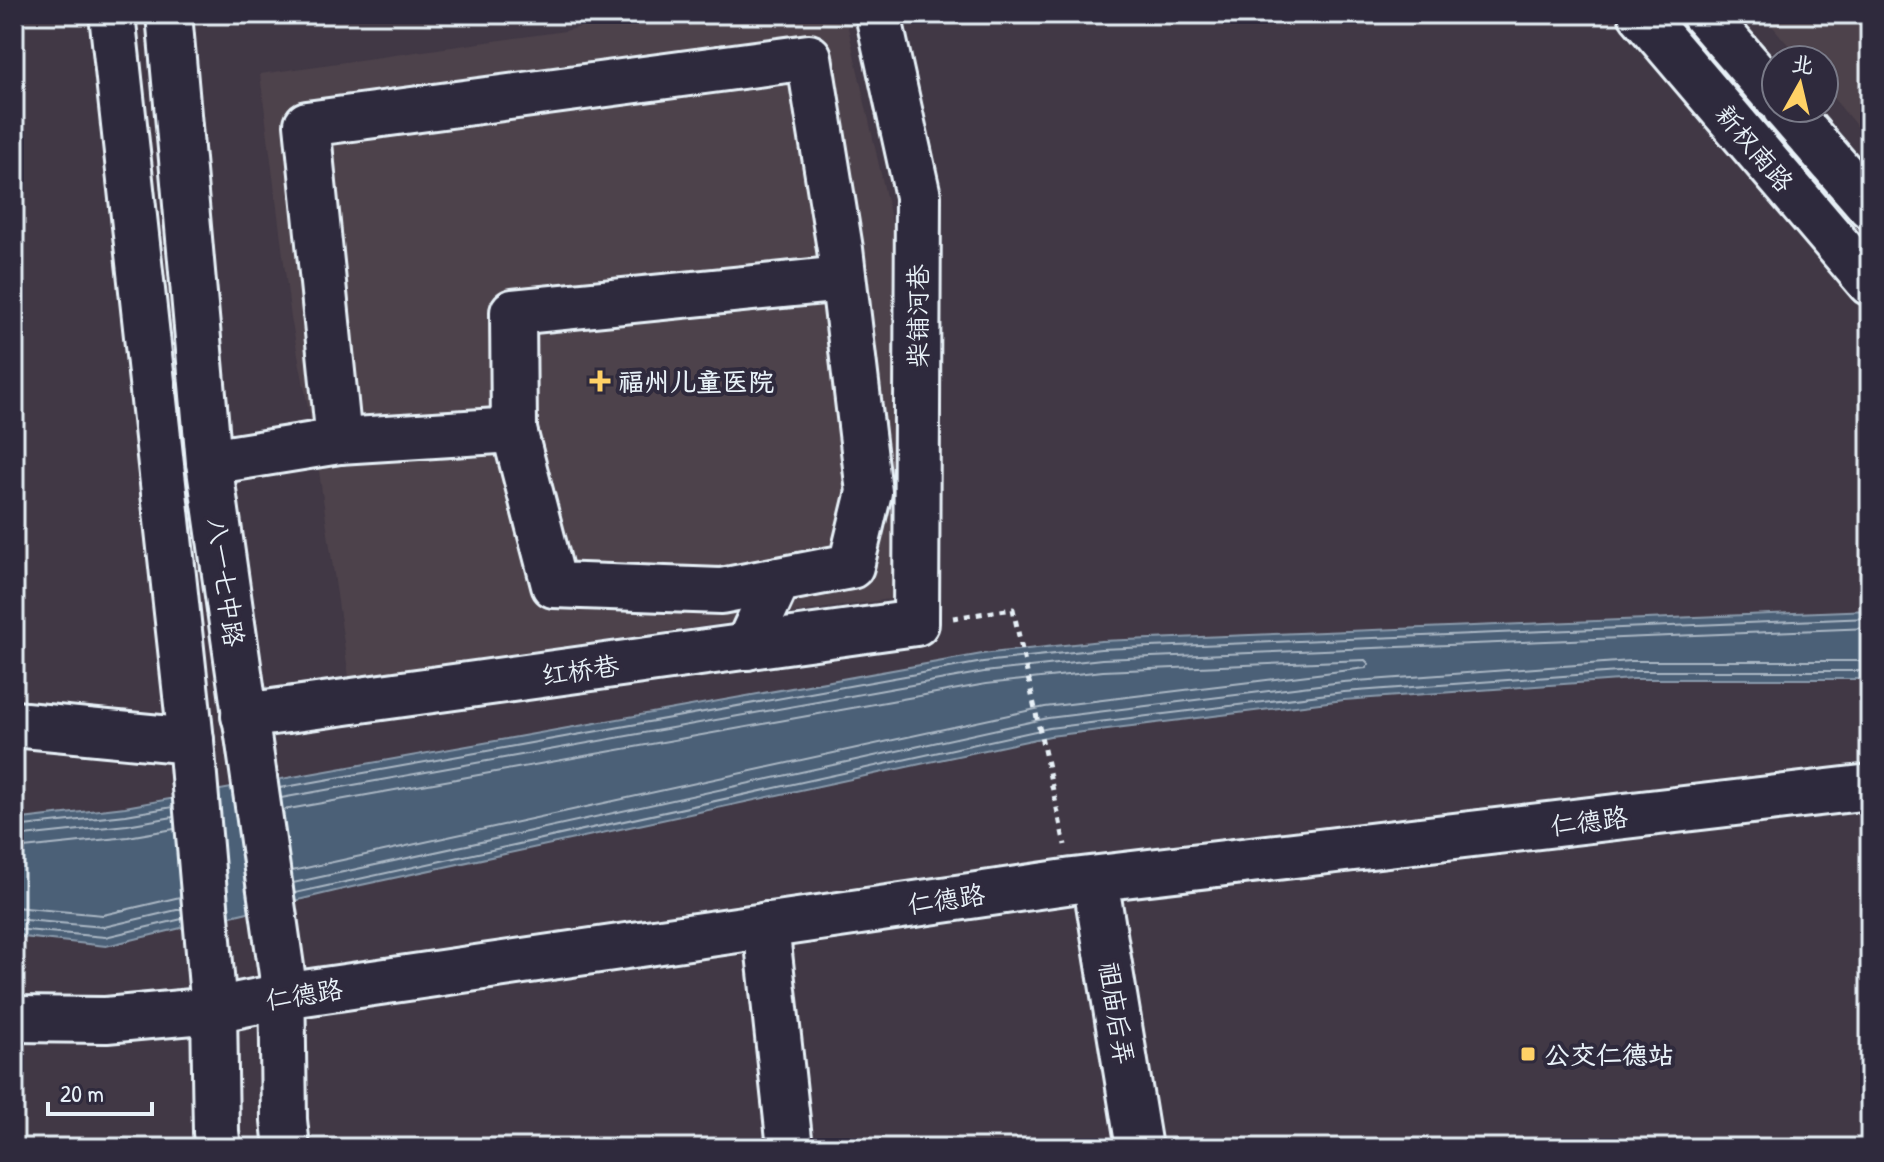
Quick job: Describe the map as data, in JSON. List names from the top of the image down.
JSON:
{
  "streets": {
    "street": [
      "新权南路",
      "柴铺河巷",
      "八一七中路",
      "红桥巷",
      "仁德路",
      "祖庙后弄"
    ]
  },
  "crossings": [
    ["柴铺河巷", "红桥巷"],
    ["八一七中路", "红桥巷"],
    ["八一七中路", "仁德路"],
    ["仁德路", "祖庙后弄"]
  ],
  "places": {
    "health": ["福州儿童医院"],
    "transit": ["公交仁德站"]
  },
  "scale_bar": "20 m",
  "north": "top"
}
